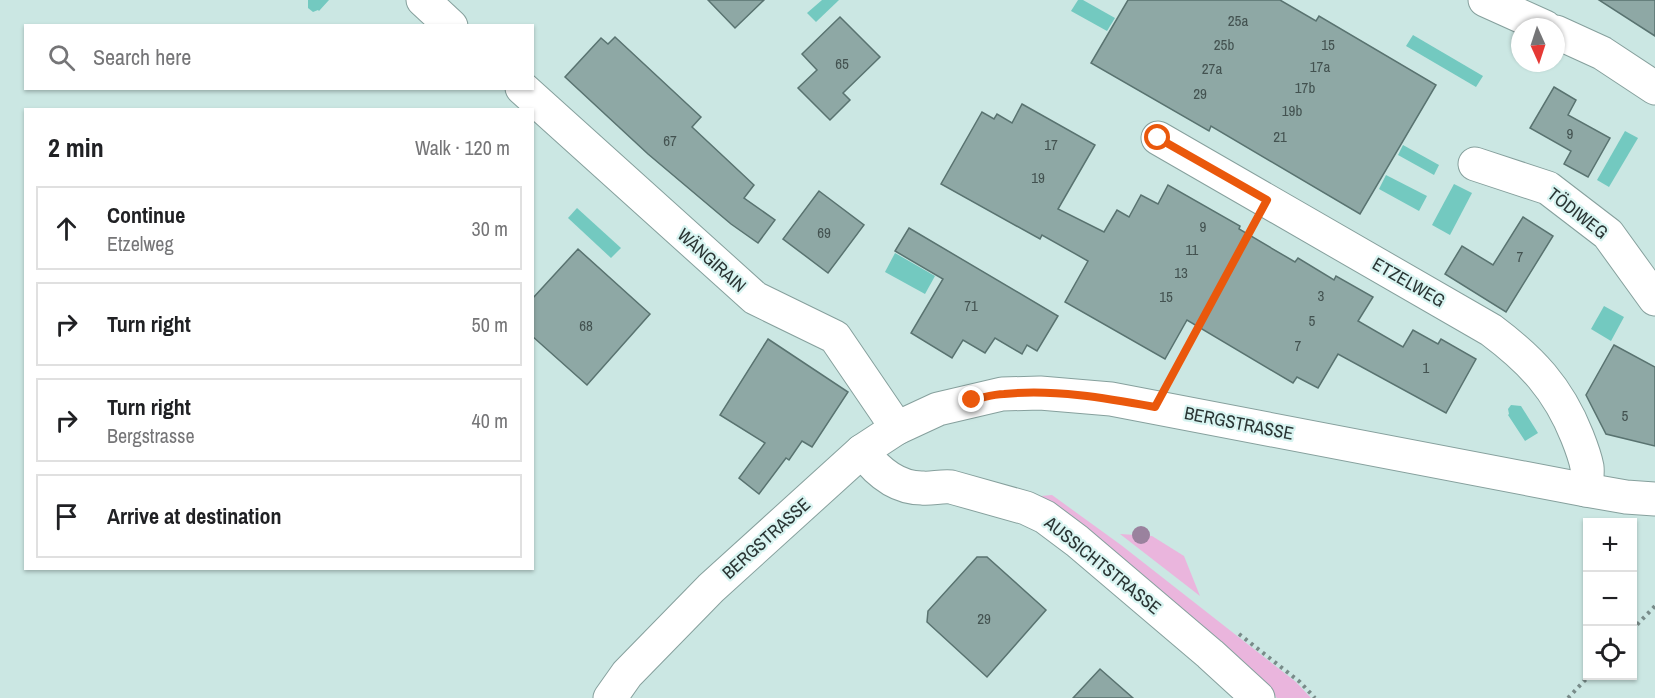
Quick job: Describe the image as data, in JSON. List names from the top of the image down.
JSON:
{
  "streets": {
    "street": [
      "TÖDIWEG",
      "WÄNGIRAIN",
      "ETZELWEG",
      "BERGSTRASSE",
      "AUSSICHTSTRASSE"
    ]
  },
  "crossings": [
    ["WÄNGIRAIN", "BERGSTRASSE"],
    ["ETZELWEG", "BERGSTRASSE"],
    ["BERGSTRASSE", "AUSSICHTSTRASSE"]
  ],
  "house_numbers": [
    "25a",
    "25b",
    "15",
    "65",
    "17a",
    "27a",
    "17b",
    "29",
    "19b",
    "9",
    "21",
    "67",
    "17",
    "19",
    "9",
    "69",
    "11",
    "7",
    "13",
    "3",
    "15",
    "71",
    "5",
    "68",
    "7",
    "1",
    "5",
    "29"
  ],
  "north": "bottom",
  "page": {
    "search": "Search here",
    "heading": ["2 min", "Walk · 120 m"],
    "list": [
      ["Continue", "Etzelweg", "30 m"],
      ["Turn right", "50 m"],
      ["Turn right", "Bergstrasse", "40 m"],
      "Arrive at destination"
    ],
    "map_buttons": ["+", "−"]
  }
}
